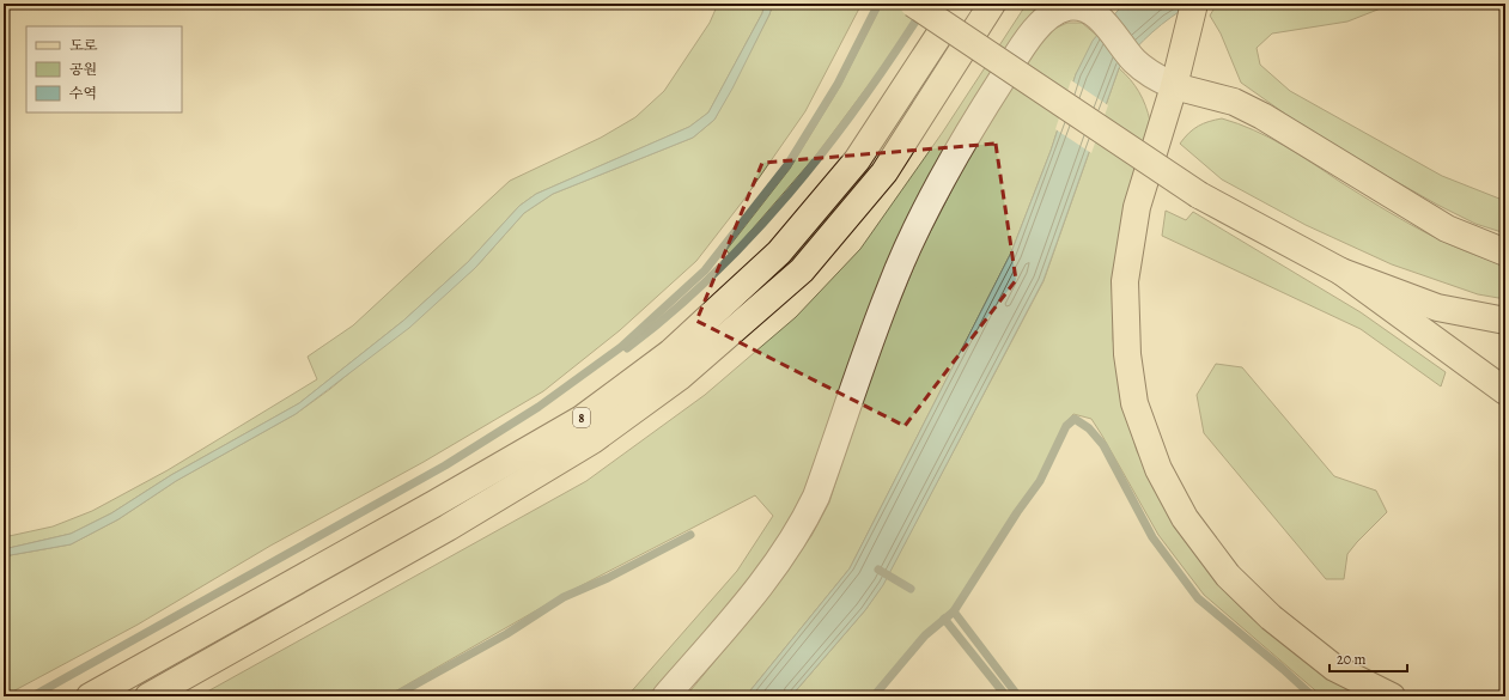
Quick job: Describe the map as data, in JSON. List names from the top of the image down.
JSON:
{
  "streets": {
    "main road": ["8"]
  },
  "legend": ["도로", "공원", "수역"],
  "scale_bar": "20 m"
}
